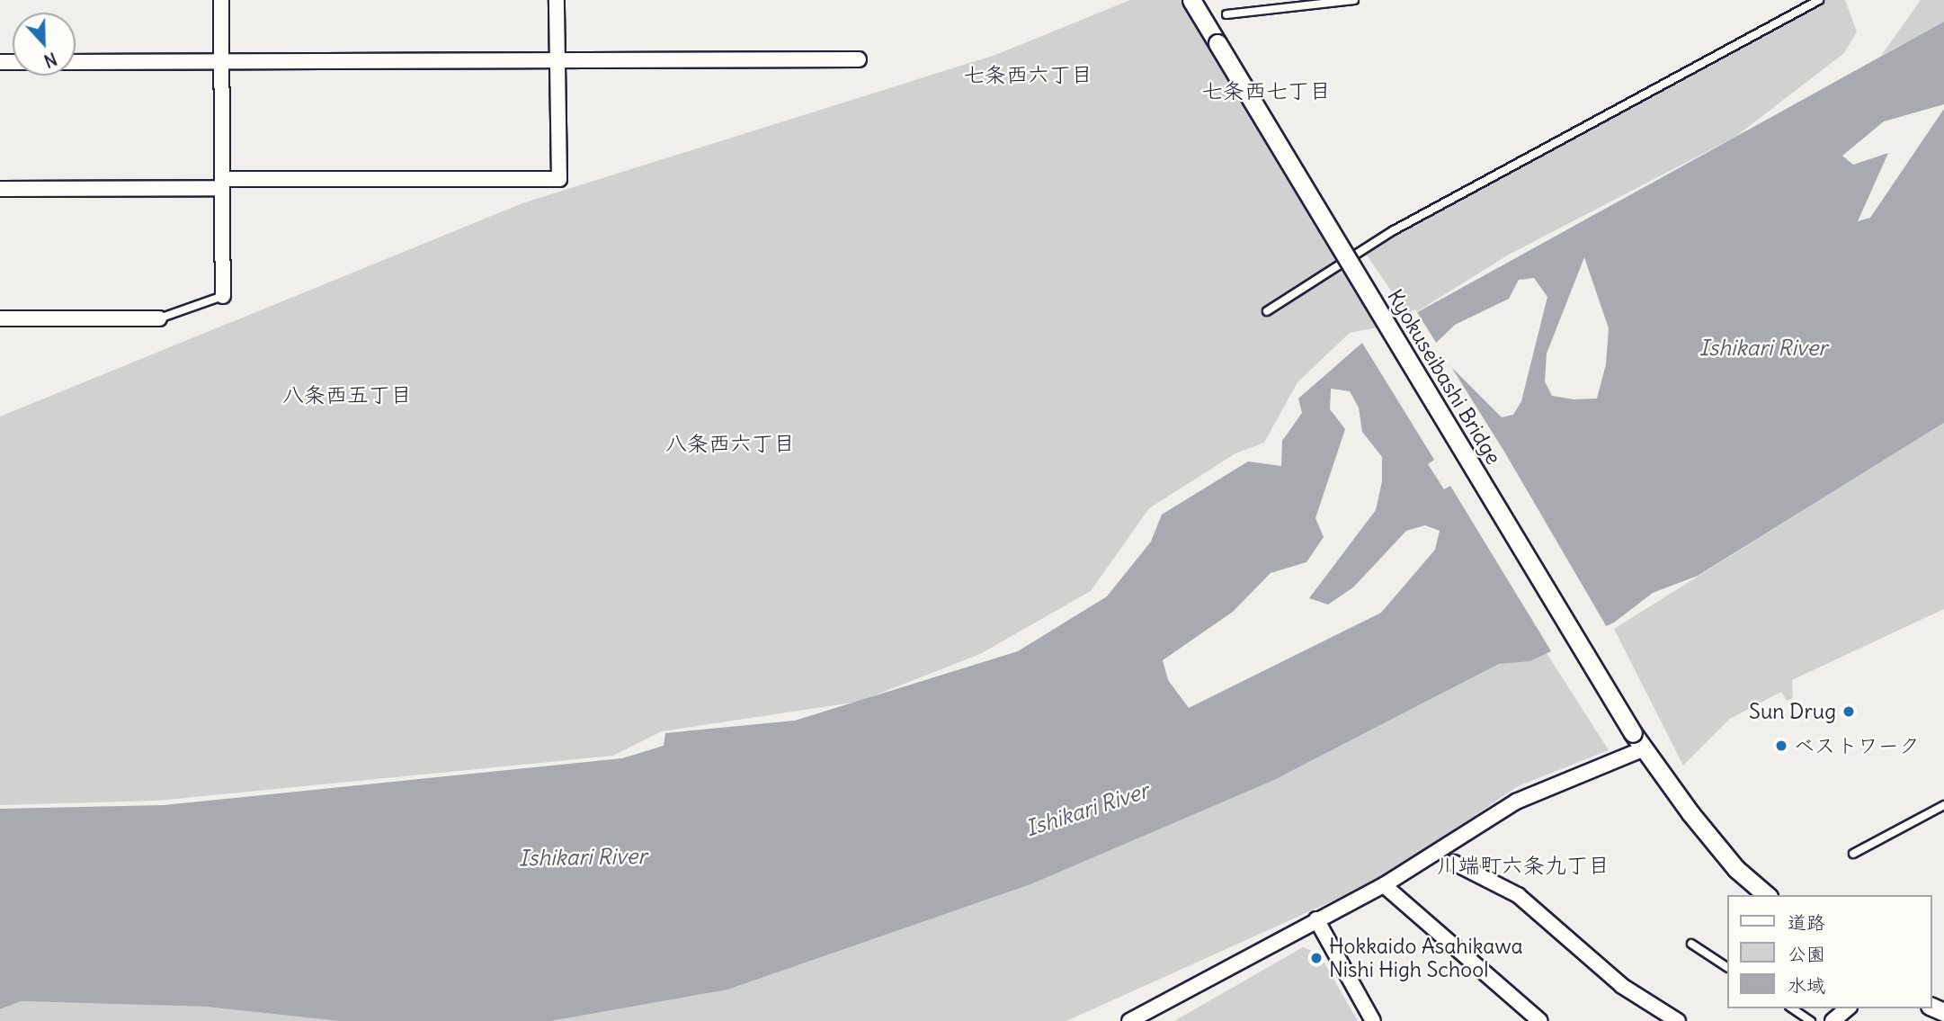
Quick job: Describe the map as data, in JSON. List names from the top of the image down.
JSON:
{
  "streets": {
    "street": ["Kyokuseibashi Bridge"]
  },
  "districts": [
    "七条西六丁目",
    "七条西七丁目",
    "八条西五丁目",
    "八条西六丁目",
    "川端町六条九丁目"
  ],
  "water": ["Ishikari River"],
  "places": ["Sun Drug", "ベストワーク", "Hokkaido Asahikawa Nishi High School"],
  "legend": ["道路", "公園", "水域"],
  "north": "bottom"
}
